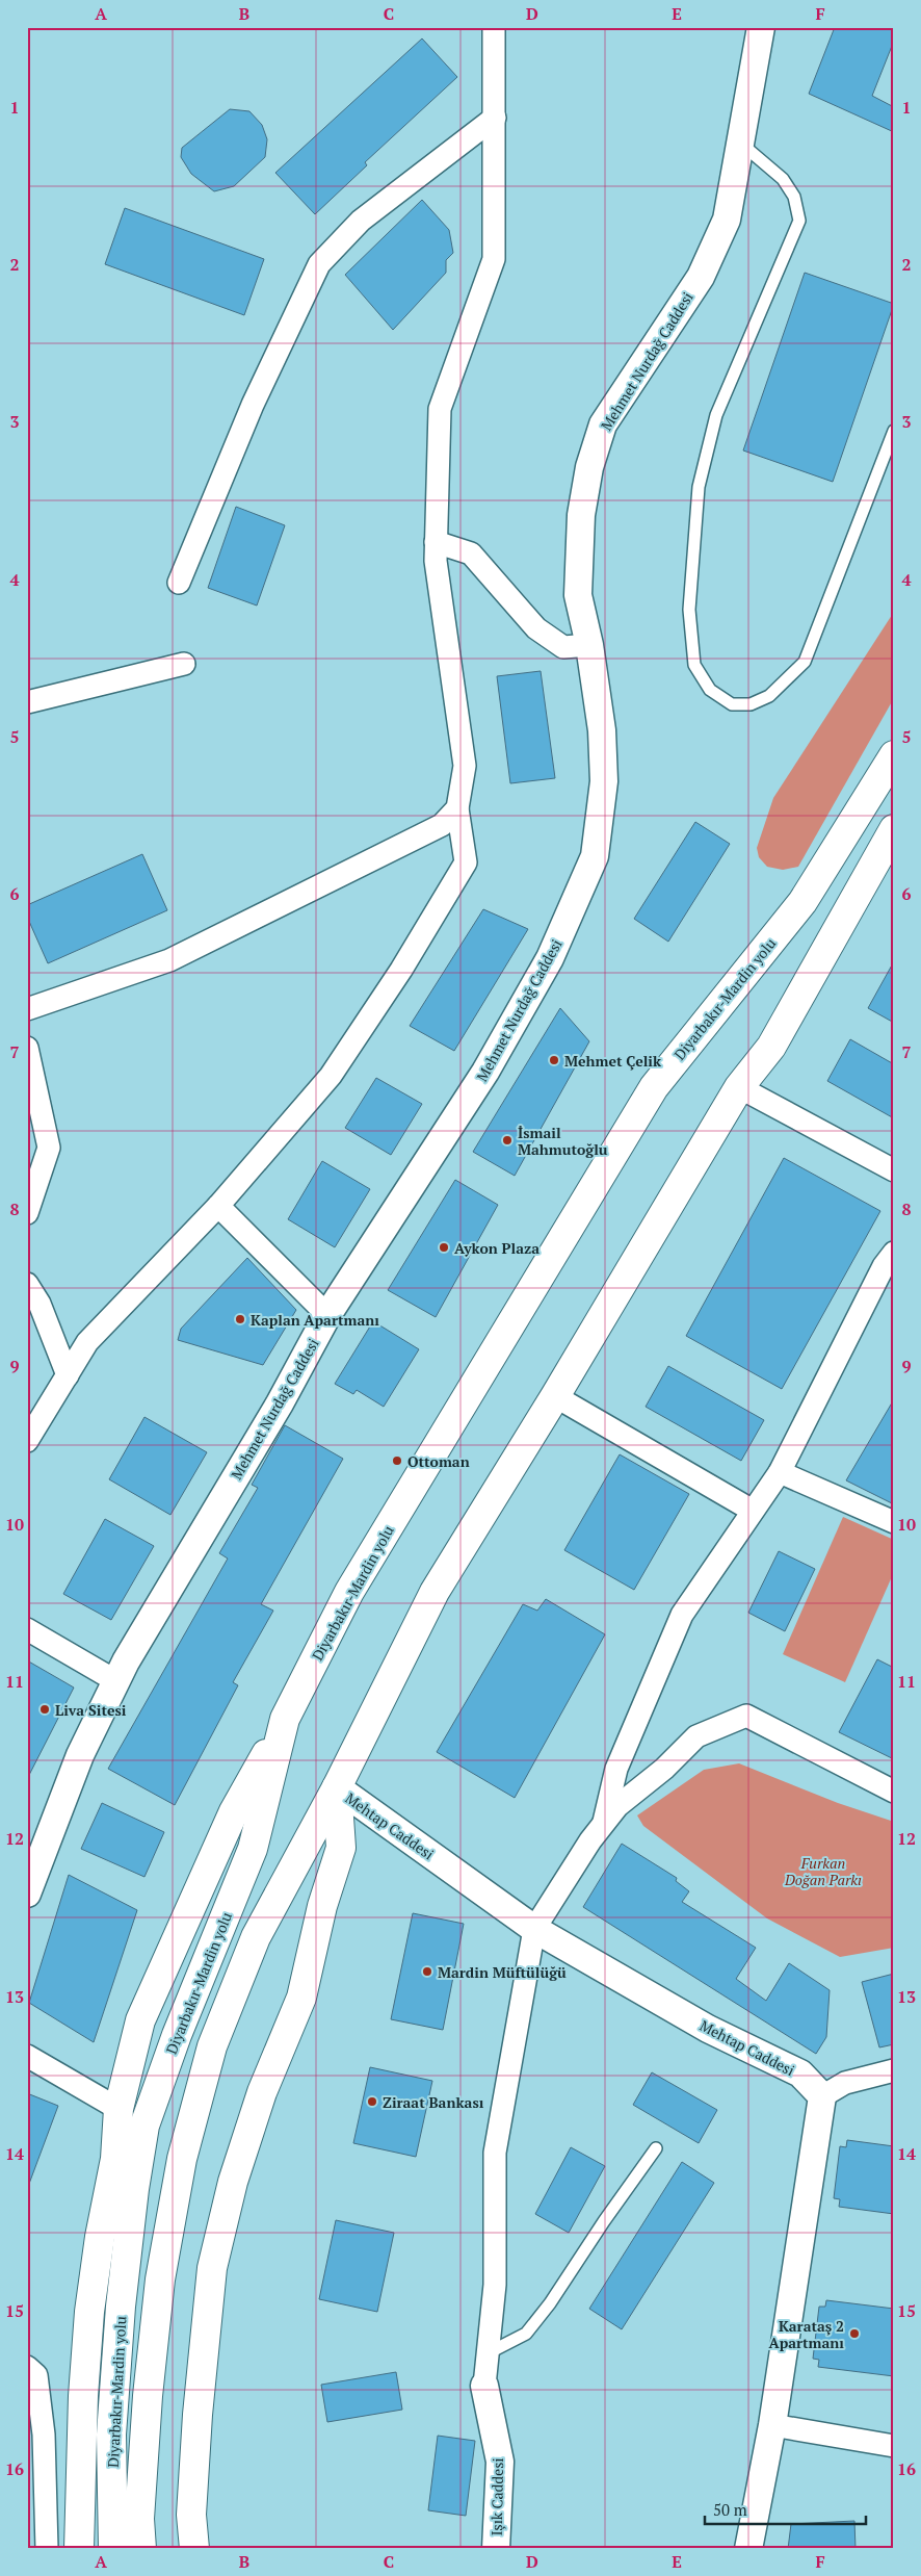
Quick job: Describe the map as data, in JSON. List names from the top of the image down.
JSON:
{
  "streets": {
    "highway": ["Diyarbakır-Mardin yolu"],
    "street": ["Mehmet Nurdağ Caddesi", "Mehtap Caddesi", "Işık Caddesi"]
  },
  "parks": ["Furkan Doğan Parkı"],
  "places": [
    "Mehmet Çelik",
    "İsmail Mahmutoğlu",
    "Aykon Plaza",
    "Kaplan Apartmanı",
    "Ottoman",
    "Liva Sitesi",
    "Mardin Müftülüğü",
    "Ziraat Bankası",
    "Karataş 2 Apartmanı"
  ],
  "scale_bar": "50 m",
  "grid": {
    "columns": [
      "A",
      "B",
      "C",
      "D",
      "E",
      "F"
    ],
    "rows": [
      "1",
      "2",
      "3",
      "4",
      "5",
      "6",
      "7",
      "8",
      "9",
      "10",
      "11",
      "12",
      "13",
      "14",
      "15",
      "16"
    ]
  }
}
